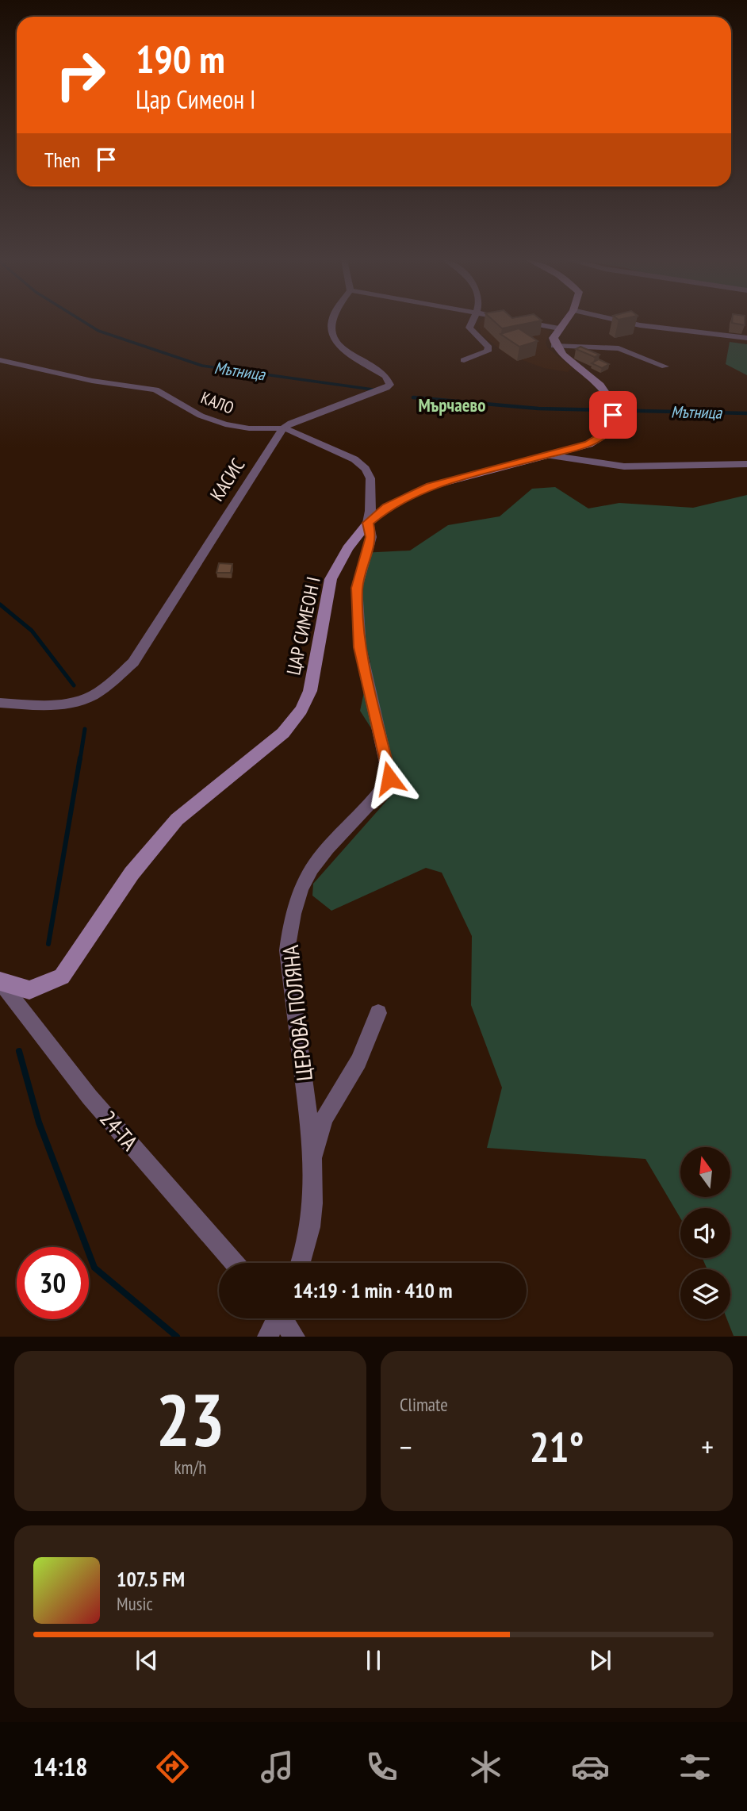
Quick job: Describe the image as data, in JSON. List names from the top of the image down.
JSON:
{
  "streets": {
    "street": [
      "КАЛО",
      "КАСИС",
      "ЦАР СИМЕОН I",
      "ЦЕРОВА ПОЛЯНА",
      "24-ТА"
    ]
  },
  "crossings": [
    ["КАЛО", "КАСИС"],
    ["КАЛО", "ЦАР СИМЕОН I"],
    ["КАЛО", "ЦЕРОВА ПОЛЯНА"],
    ["ЦАР СИМЕОН I", "ЦЕРОВА ПОЛЯНА"],
    ["ЦАР СИМЕОН I", "24-ТА"]
  ],
  "districts": ["Мърчаево"],
  "water": ["Мътница"],
  "north": "top",
  "page": {
    "turn": ["190 m", "Цар Симеон I"],
    "then": "Then",
    "limit": "30",
    "trip": "14:19 · 1 min · 410 m",
    "tile": [
      ["23", "km/h"],
      "Climate"
    ],
    "heat": ["−", "21°", "+"],
    "song": ["107.5 FM", "Music"],
    "tabs": "14:18"
  }
}
